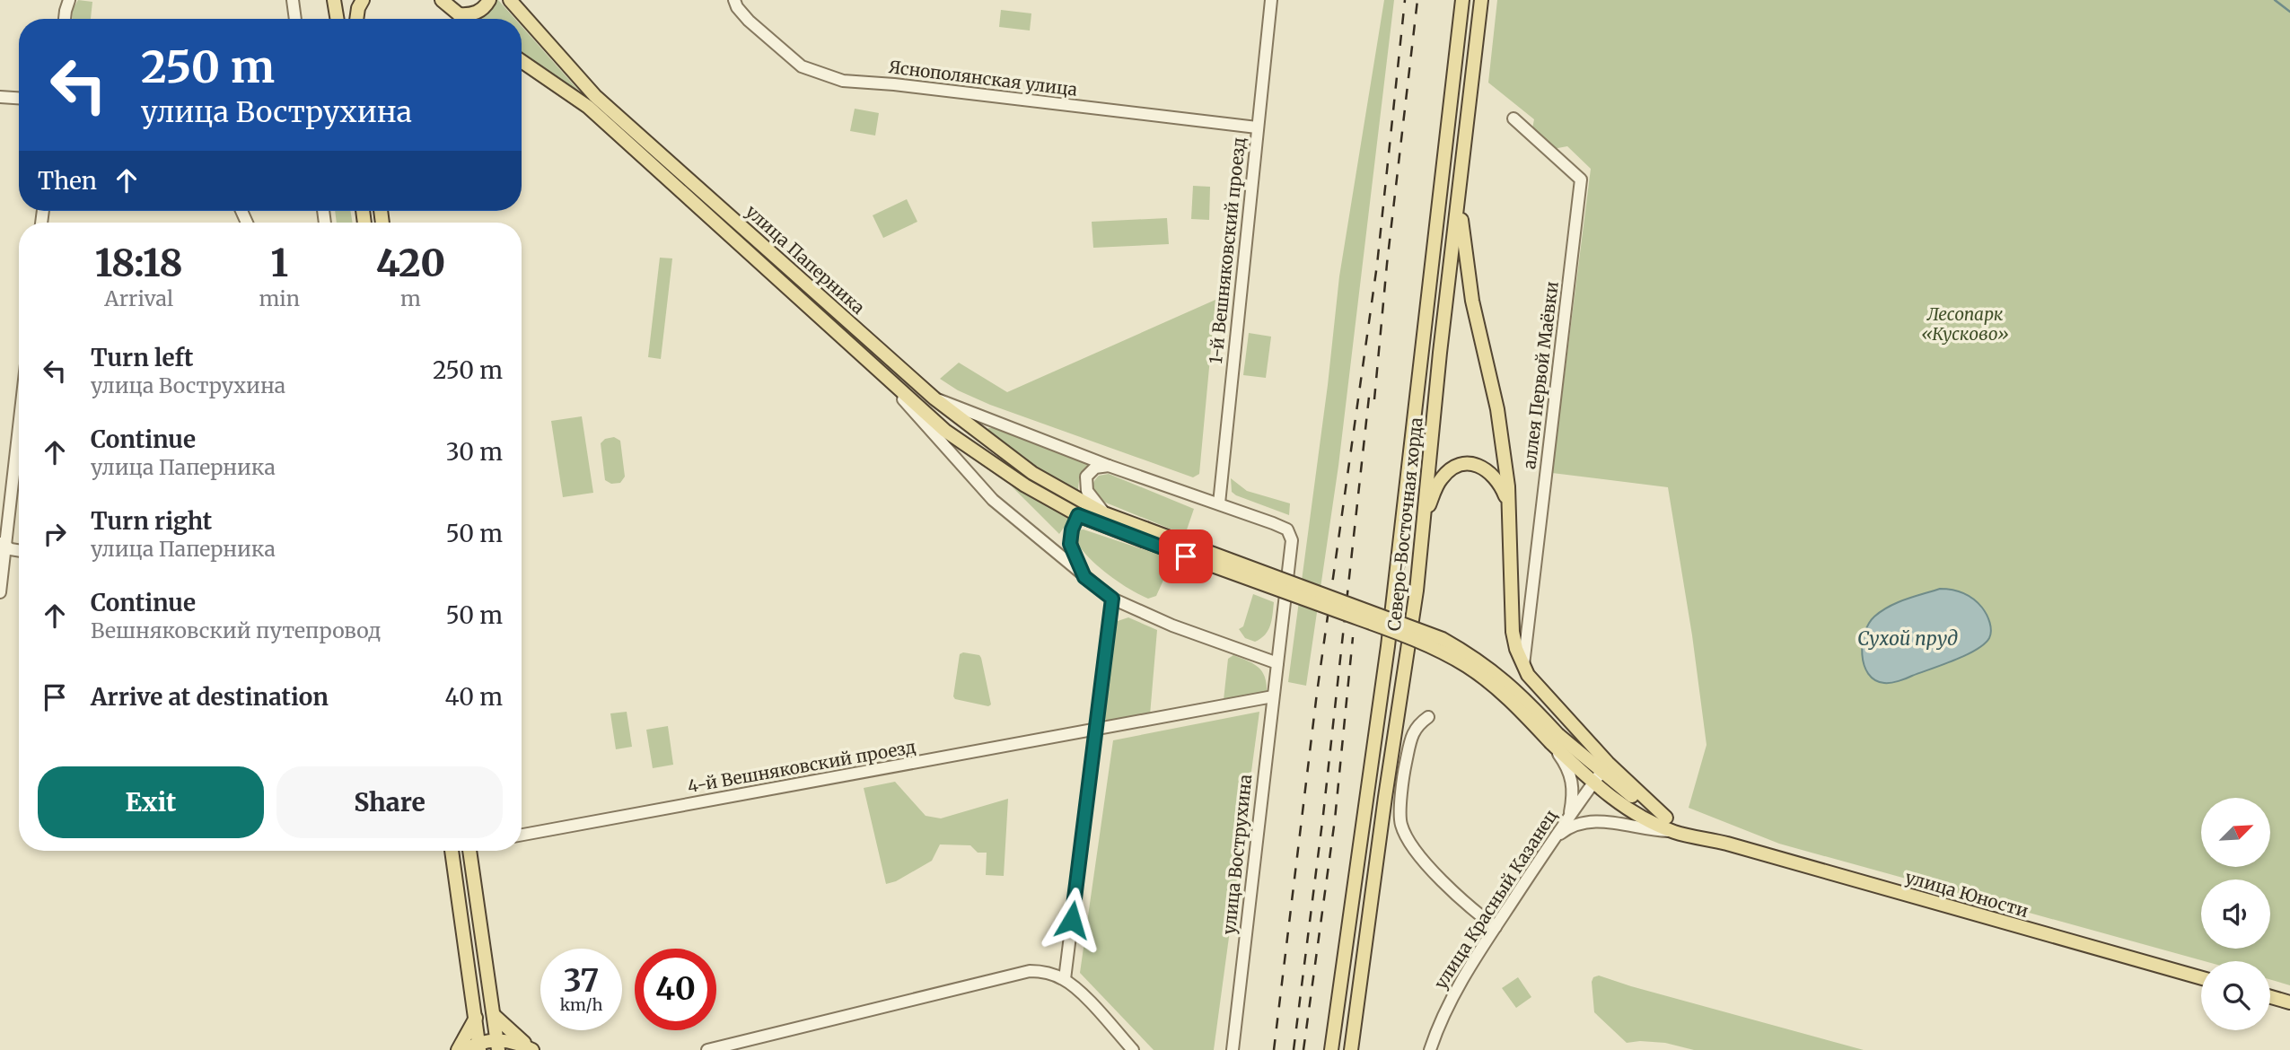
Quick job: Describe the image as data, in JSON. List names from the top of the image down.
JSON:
{
  "streets": {
    "main road": ["улица Паперника", "Северо-Восточная хорда", "улица Юности"],
    "street": [
      "Яснополянская улица",
      "1-й Вешняковский проезд",
      "аллея Первой Маёвки",
      "4-й Вешняковский проезд",
      "улица Вострухина",
      "улица Красный Казанец"
    ]
  },
  "crossings": [
    ["Яснополянская улица", "1-й Вешняковский проезд"],
    ["1-й Вешняковский проезд", "улица Вострухина"],
    ["улица Паперника", "улица Вострухина"],
    ["улица Паперника", "улица Юности"],
    ["4-й Вешняковский проезд", "улица Вострухина"],
    ["улица Юности", "улица Красный Казанец"]
  ],
  "water": ["Сухой пруд"],
  "parks": ["Лесопарк «Кусково»"],
  "north": "top right",
  "page": {
    "turn": ["250 m", "улица Вострухина"],
    "then": "Then",
    "eta": [
      "18:18",
      "Arrival",
      "1",
      "min",
      "420",
      "m"
    ],
    "list": [
      {
        "name": "Turn left",
        "note": "улица Вострухина",
        "value": "250 m"
      },
      {
        "name": "Continue",
        "note": "улица Паперника",
        "value": "30 m"
      },
      {
        "name": "Turn right",
        "note": "улица Паперника",
        "value": "50 m"
      },
      {
        "name": "Continue",
        "note": "Вешняковский путепровод",
        "value": "50 m"
      },
      {
        "name": "Arrive at destination",
        "value": "40 m"
      }
    ],
    "buttons": ["Exit", "Share"],
    "speed": "37 km/h",
    "limit": "40"
  }
}
